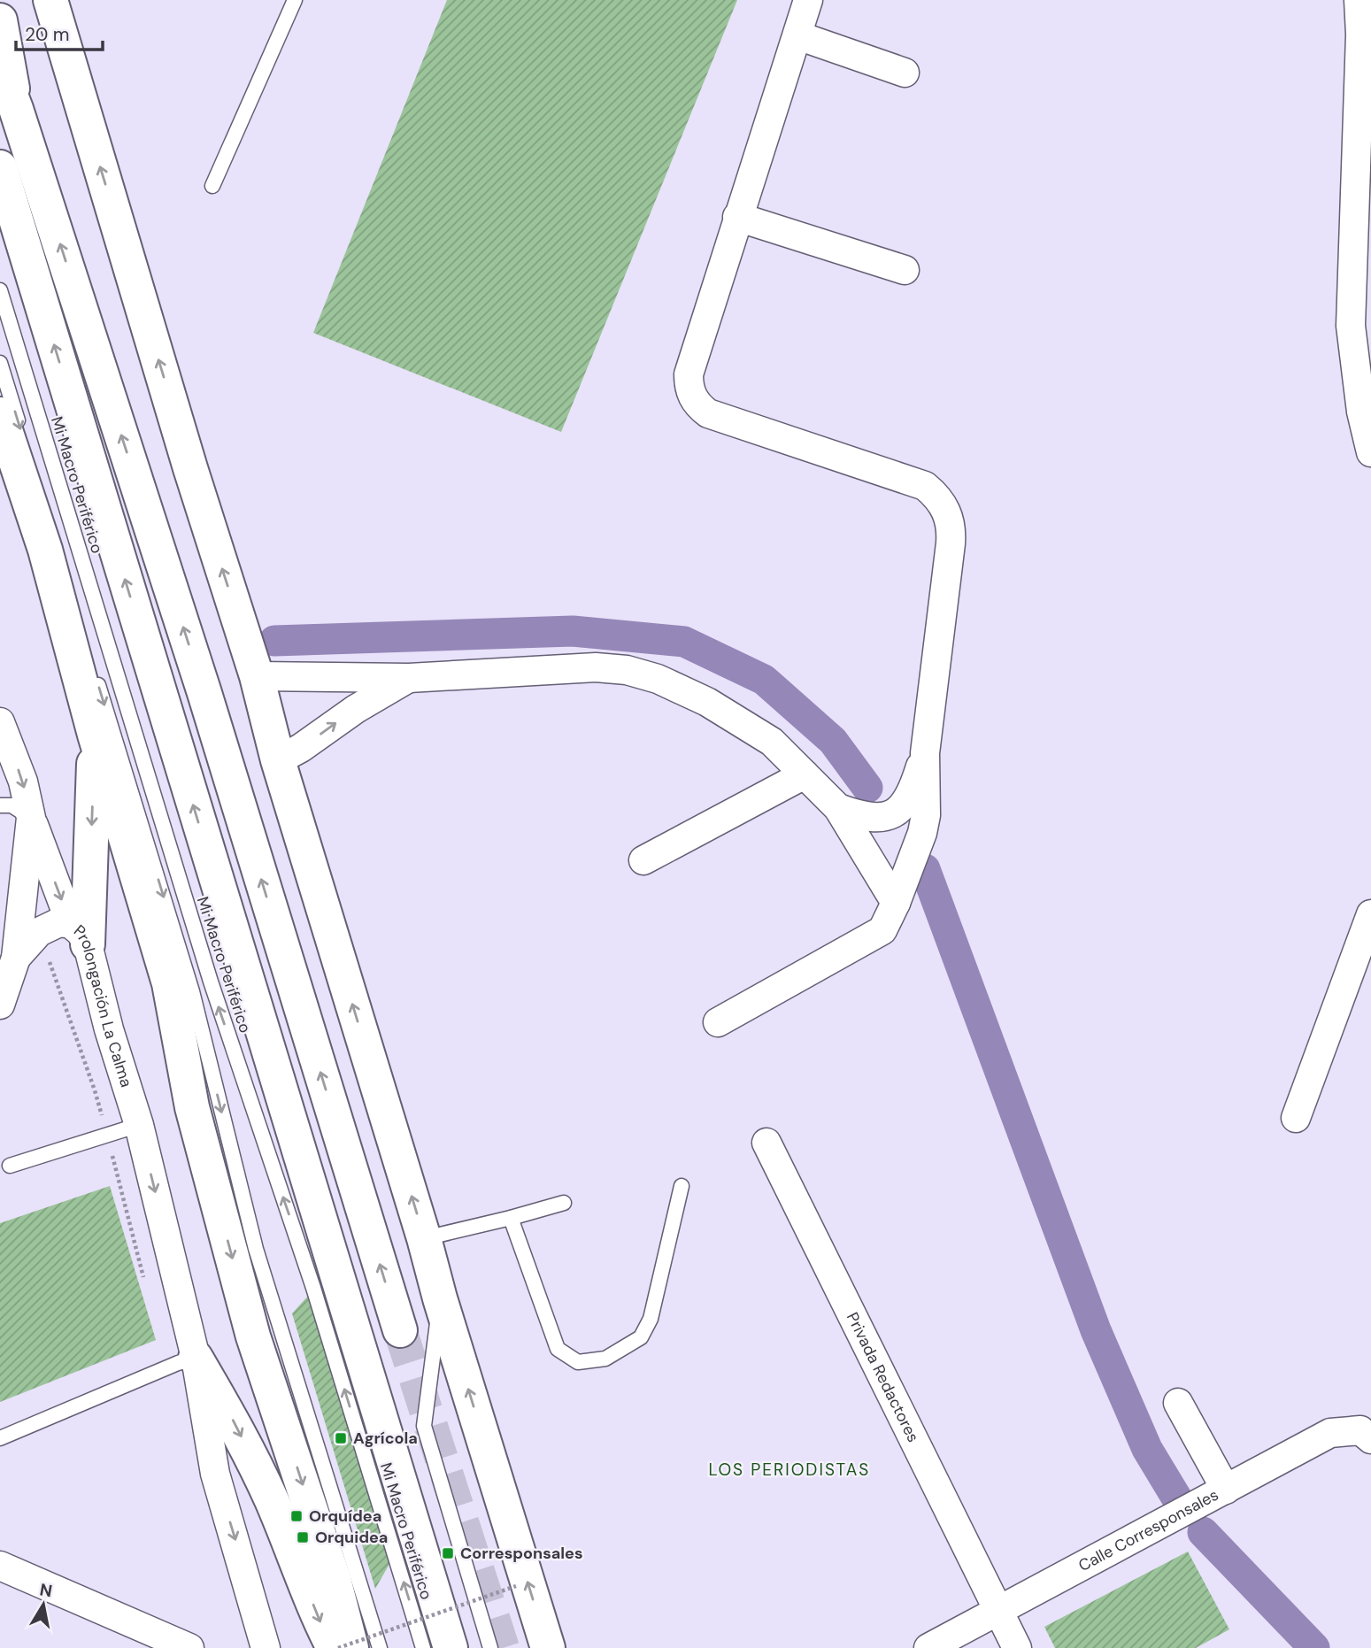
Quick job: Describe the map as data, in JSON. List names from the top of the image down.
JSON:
{
  "streets": {
    "street": ["Prolongación La Calma", "Privada Redactores", "Calle Corresponsales"],
    "lane": ["Mi Macro Periférico"]
  },
  "crossings": [
    ["Privada Redactores", "Calle Corresponsales"]
  ],
  "one_way": ["Prolongación La Calma"],
  "districts": ["LOS PERIODISTAS"],
  "places": {
    "transit": [
      "Agrícola",
      "Orquídea",
      "Orquidea",
      "Corresponsales"
    ]
  },
  "scale_bar": "20 m",
  "north": "top"
}
